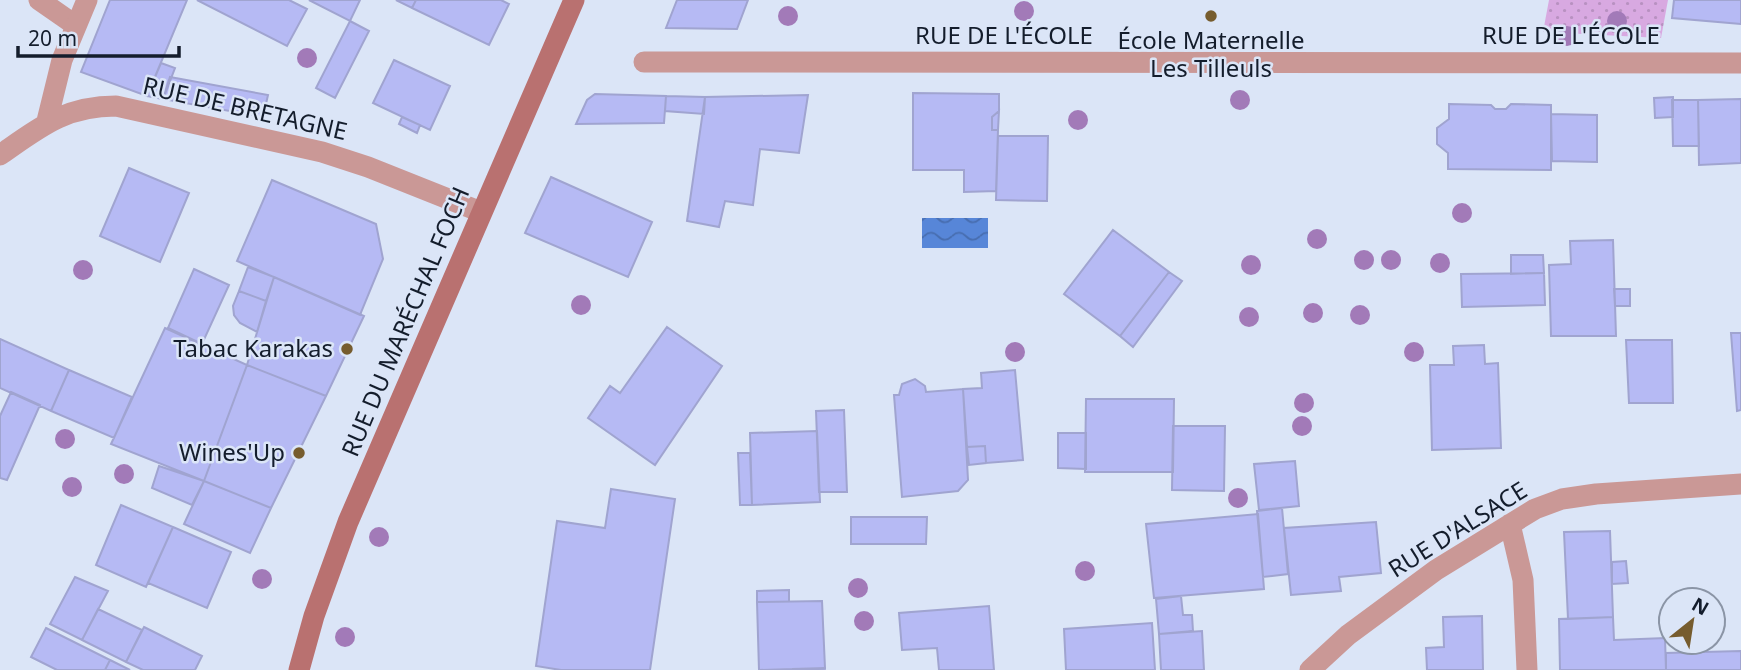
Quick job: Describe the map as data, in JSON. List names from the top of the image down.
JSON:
{
  "streets": {
    "street": [
      "RUE DE L'ÉCOLE",
      "RUE DE BRETAGNE",
      "RUE DU MARÉCHAL FOCH",
      "RUE D'ALSACE"
    ]
  },
  "crossings": [
    ["RUE DE BRETAGNE", "RUE DU MARÉCHAL FOCH"]
  ],
  "places": ["École Maternelle Les Tilleuls", "Tabac Karakas", "Wines'Up"],
  "scale_bar": "20 m",
  "north": "top right"
}
